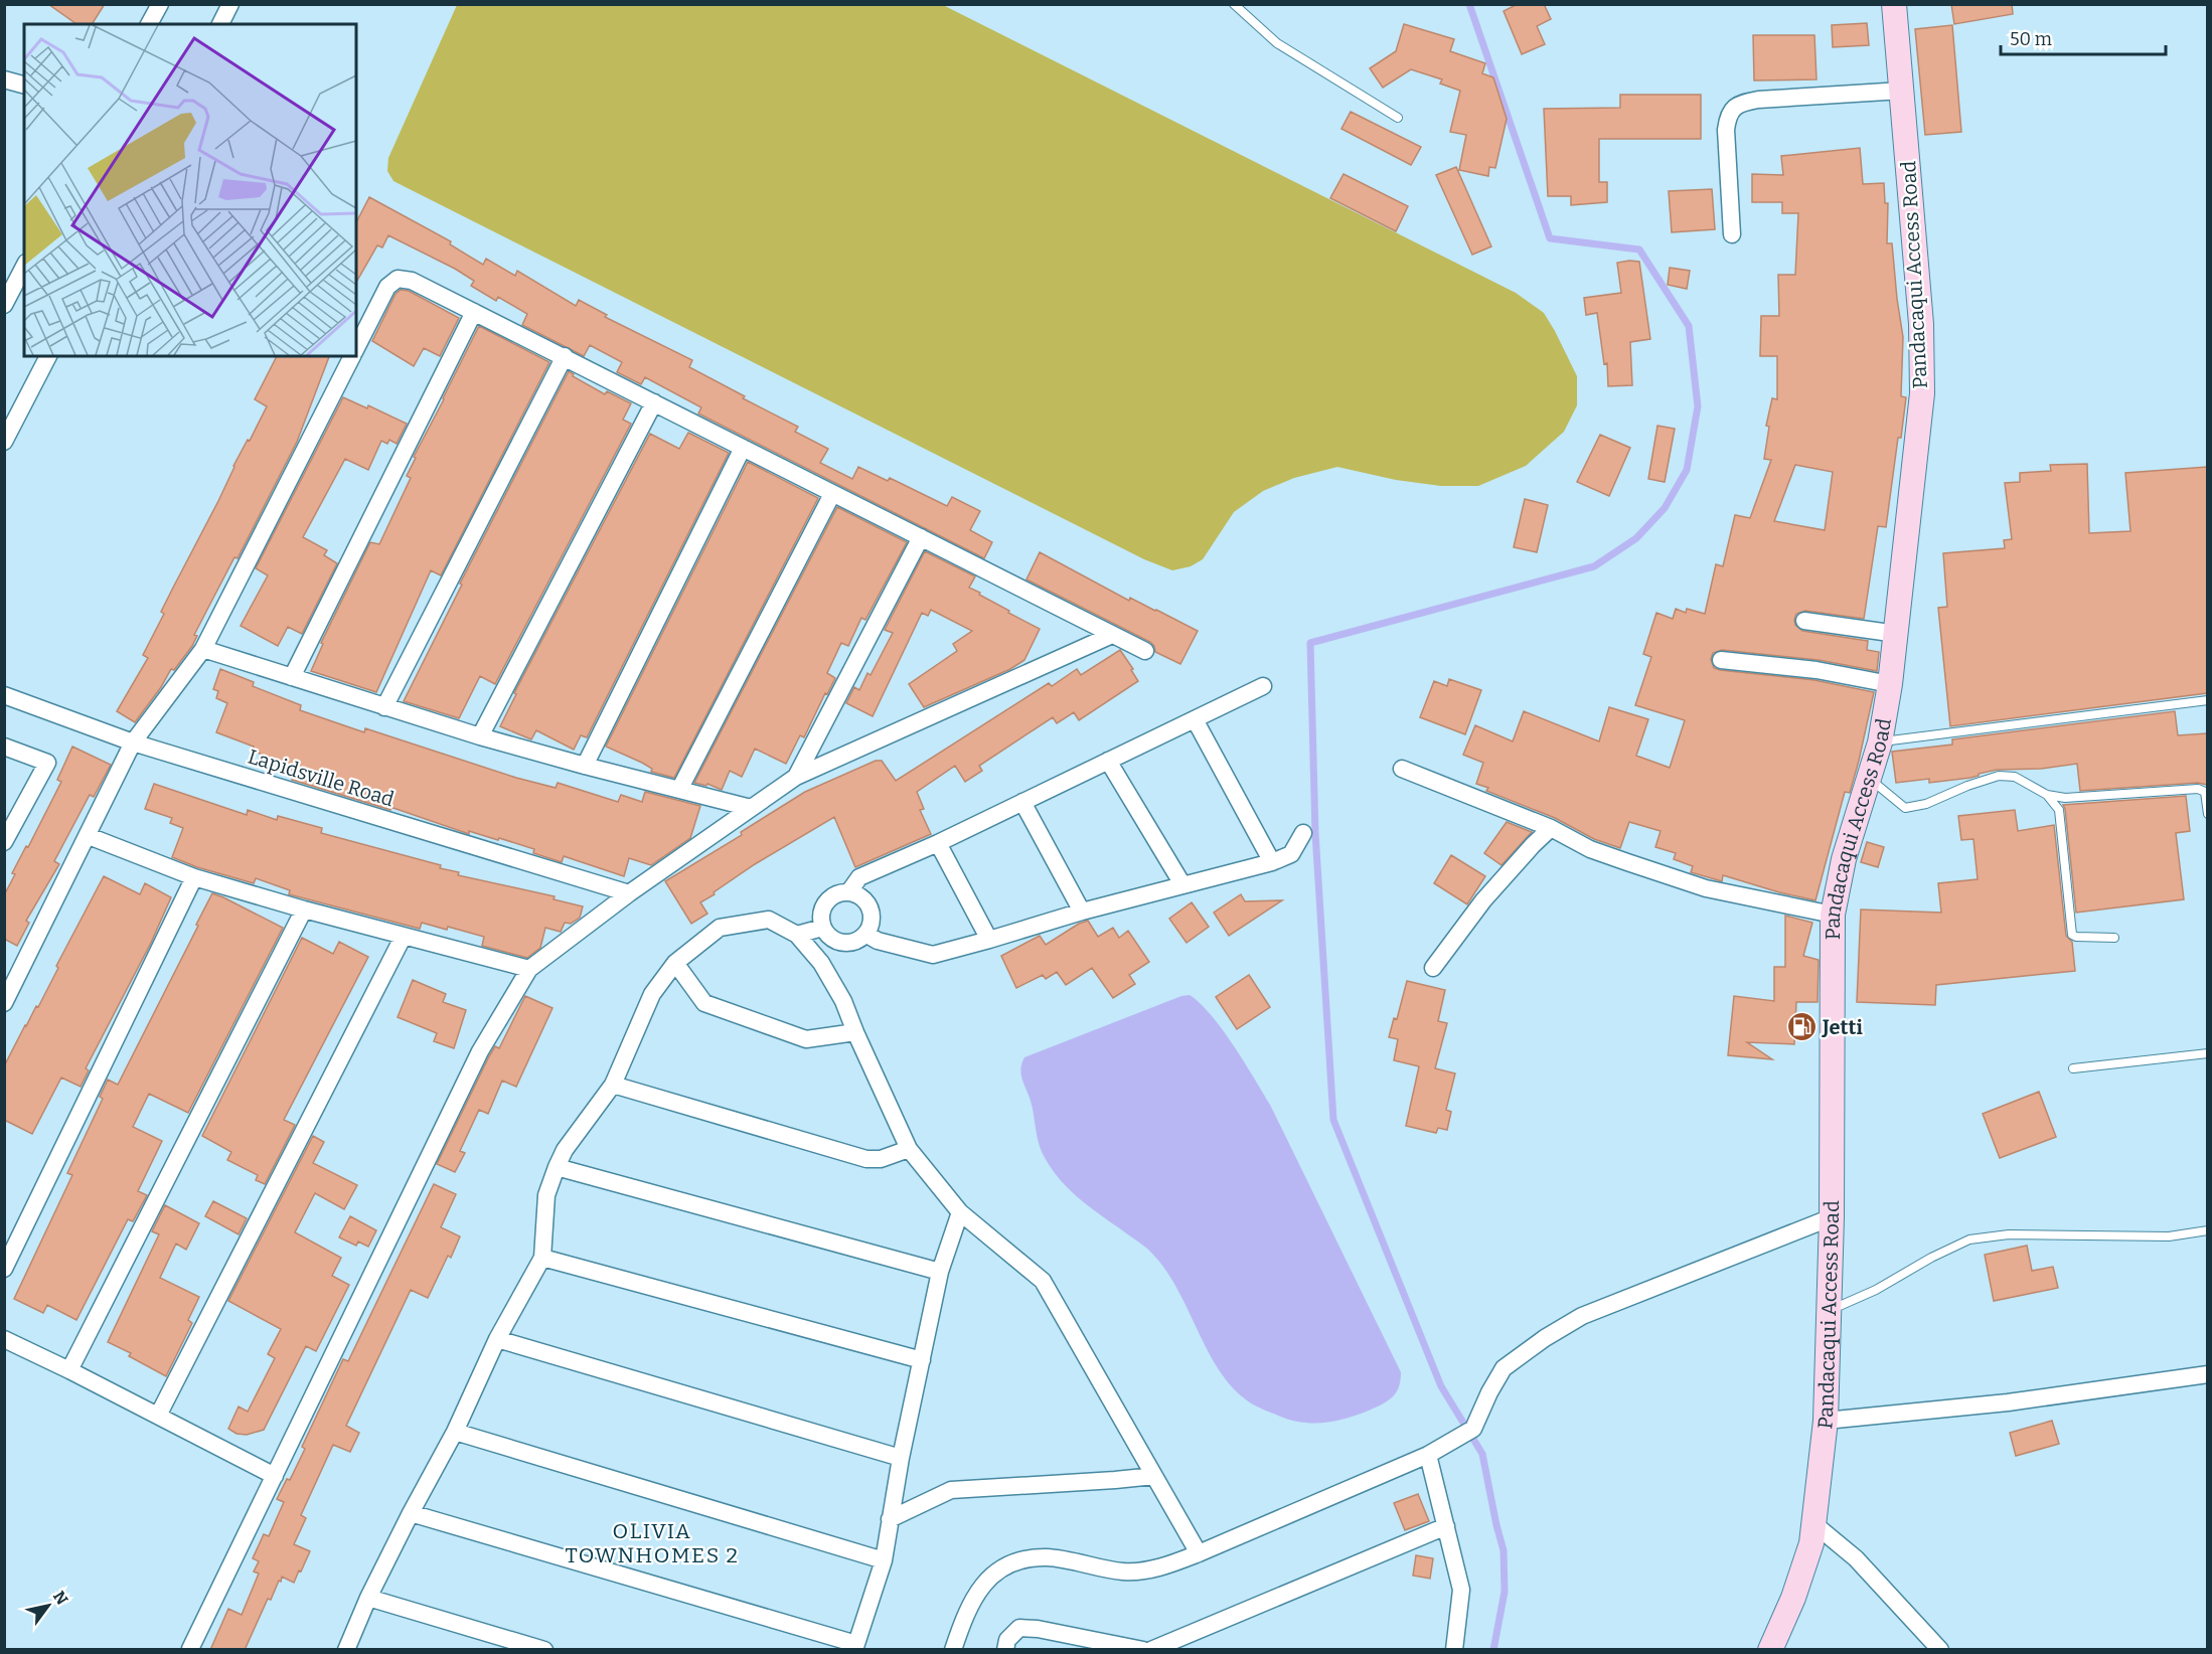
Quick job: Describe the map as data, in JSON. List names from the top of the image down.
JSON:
{
  "streets": {
    "street": ["Pandacaqui Access Road", "Lapidsville Road"]
  },
  "districts": ["OLIVIA TOWNHOMES 2"],
  "places": {
    "fuel station": ["Jetti"]
  },
  "scale_bar": "50 m",
  "north": "top right"
}
